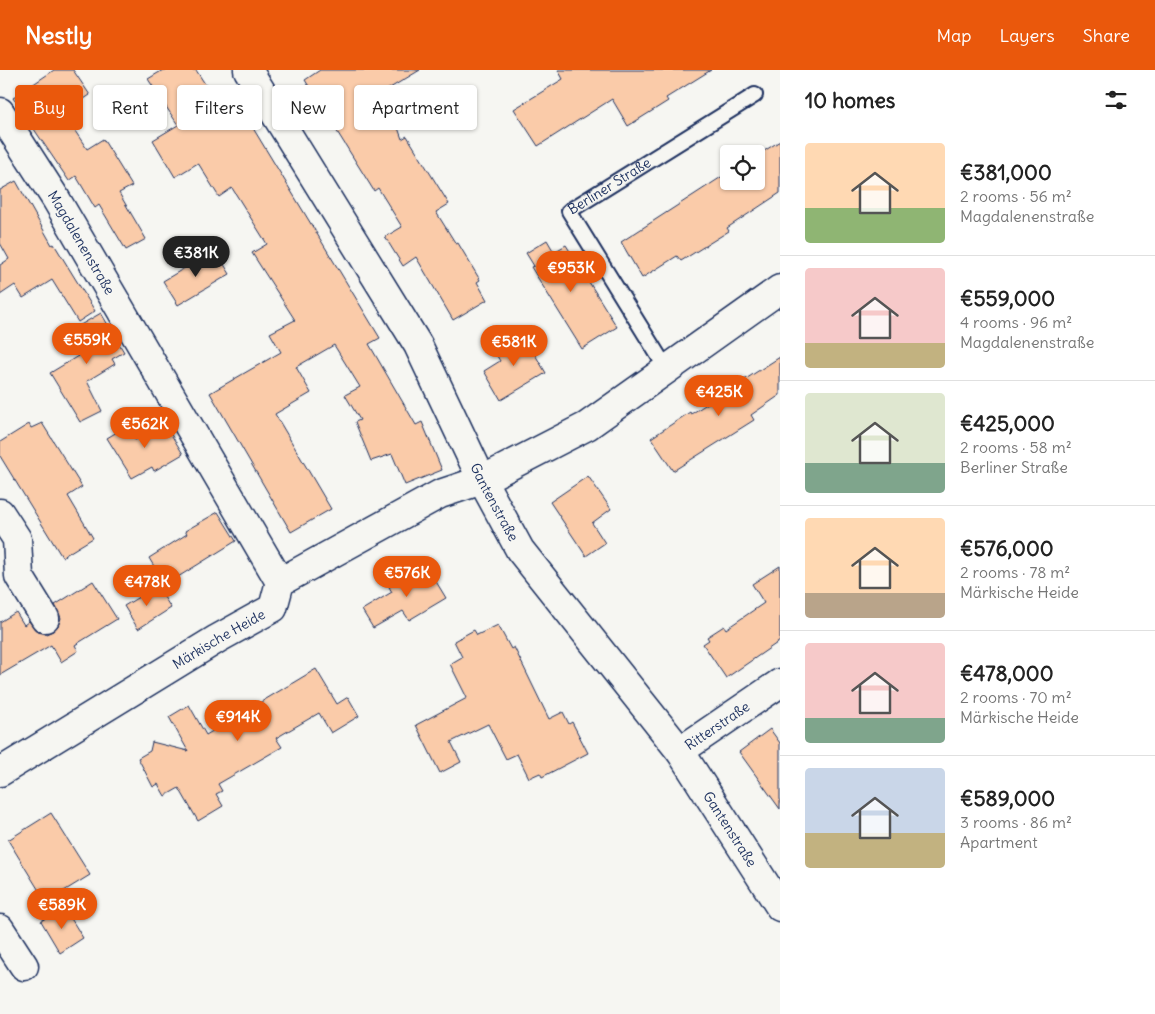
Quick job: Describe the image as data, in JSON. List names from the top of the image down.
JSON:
{
  "streets": {
    "street": [
      "Magdalenenstraße",
      "Gantenstraße",
      "Märkische Heide",
      "Ritterstraße"
    ],
    "lane": ["Berliner Straße"]
  },
  "crossings": [
    ["Magdalenenstraße", "Märkische Heide"],
    ["Gantenstraße", "Ritterstraße"]
  ],
  "page": {
    "header": "Nestly",
    "nav": ["Map", "Layers", "Share"],
    "heading": "10 homes",
    "chip": [
      "Buy",
      "Rent",
      "Filters",
      "New",
      "Apartment"
    ],
    "list": [
      {
        "name": "€381,000",
        "note": "2 rooms · 56 m² · Magdalenenstraße"
      },
      {
        "name": "€559,000",
        "note": "4 rooms · 96 m² · Magdalenenstraße"
      },
      {
        "name": "€425,000",
        "note": "2 rooms · 58 m² · Berliner Straße"
      },
      {
        "name": "€576,000",
        "note": "2 rooms · 78 m² · Märkische Heide"
      },
      {
        "name": "€478,000",
        "note": "2 rooms · 70 m² · Märkische Heide"
      },
      {
        "name": "€589,000",
        "note": "3 rooms · 86 m² · Apartment"
      }
    ],
    "price": [
      "€381K",
      "€953K",
      "€559K",
      "€581K",
      "€425K",
      "€562K",
      "€576K",
      "€478K",
      "€914K",
      "€589K"
    ]
  }
}
